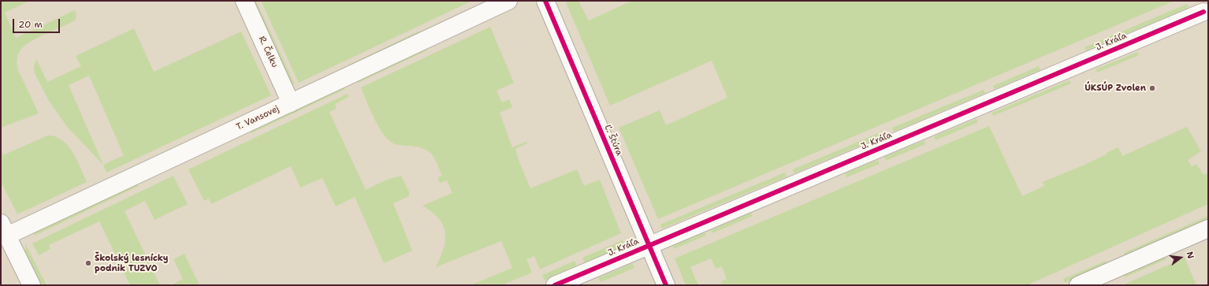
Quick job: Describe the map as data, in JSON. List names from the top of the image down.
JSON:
{
  "streets": {
    "street": [
      "J. Kráľa",
      "R. Čelku",
      "T. Vansovej",
      "Ľ. Štúra"
    ]
  },
  "crossings": [
    ["J. Kráľa", "Ľ. Štúra"],
    ["R. Čelku", "T. Vansovej"]
  ],
  "places": ["ÚKSÚP Zvolen", "Školský lesnícky podnik TUZVO"],
  "scale_bar": "20 m",
  "north": "right"
}
